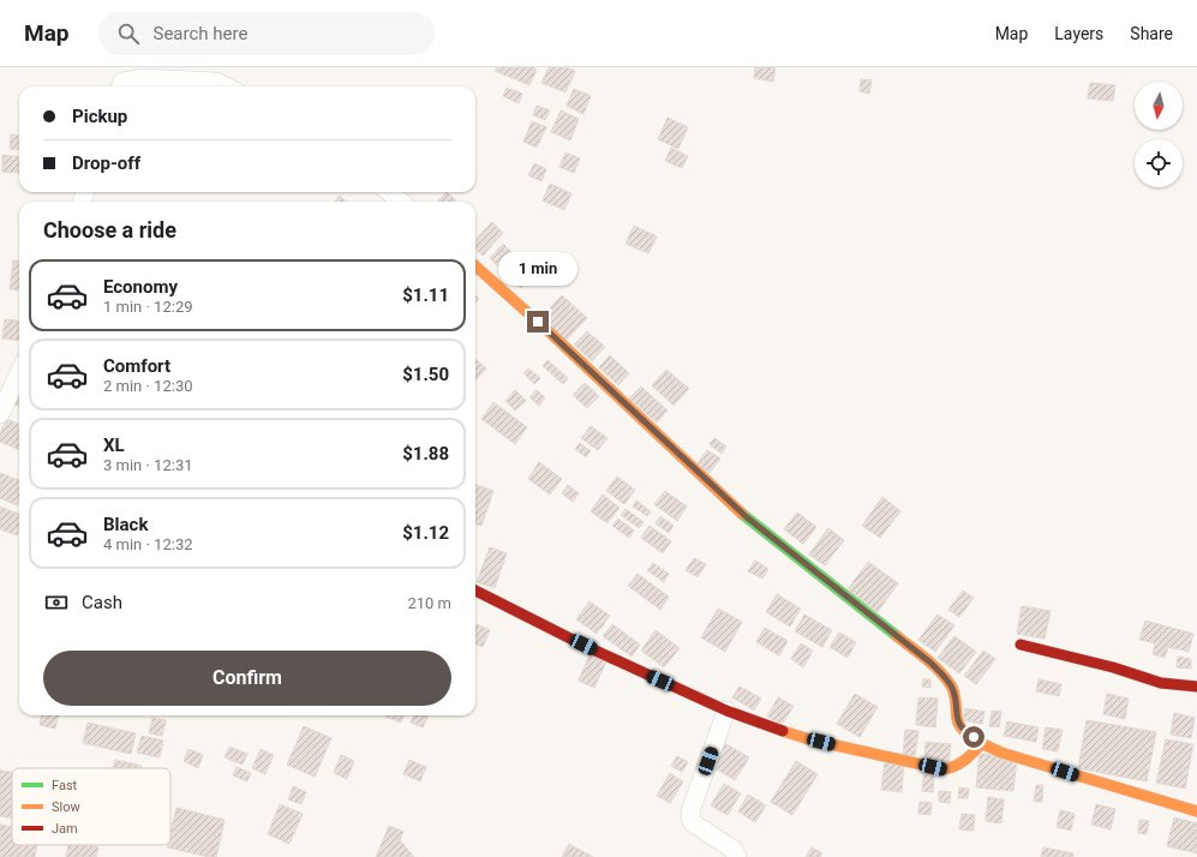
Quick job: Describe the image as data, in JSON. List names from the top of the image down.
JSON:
{
  "legend": ["Fast", "Slow", "Jam"],
  "north": "bottom",
  "page": {
    "header": "Map",
    "search": "Search here",
    "nav": ["Map", "Layers", "Share"],
    "banner": ["Pickup", "Drop-off"],
    "heading": "Choose a ride",
    "bubble": "1 min",
    "list": [
      {
        "name": "Economy",
        "note": "1 min · 12:29",
        "value": "$1.11"
      },
      {
        "name": "Comfort",
        "note": "2 min · 12:30",
        "value": "$1.50"
      },
      {
        "name": "XL",
        "note": "3 min · 12:31",
        "value": "$1.88"
      },
      {
        "name": "Black",
        "note": "4 min · 12:32",
        "value": "$1.12"
      }
    ],
    "pay": ["Cash", "210 m"],
    "buttons": "Confirm"
  }
}
